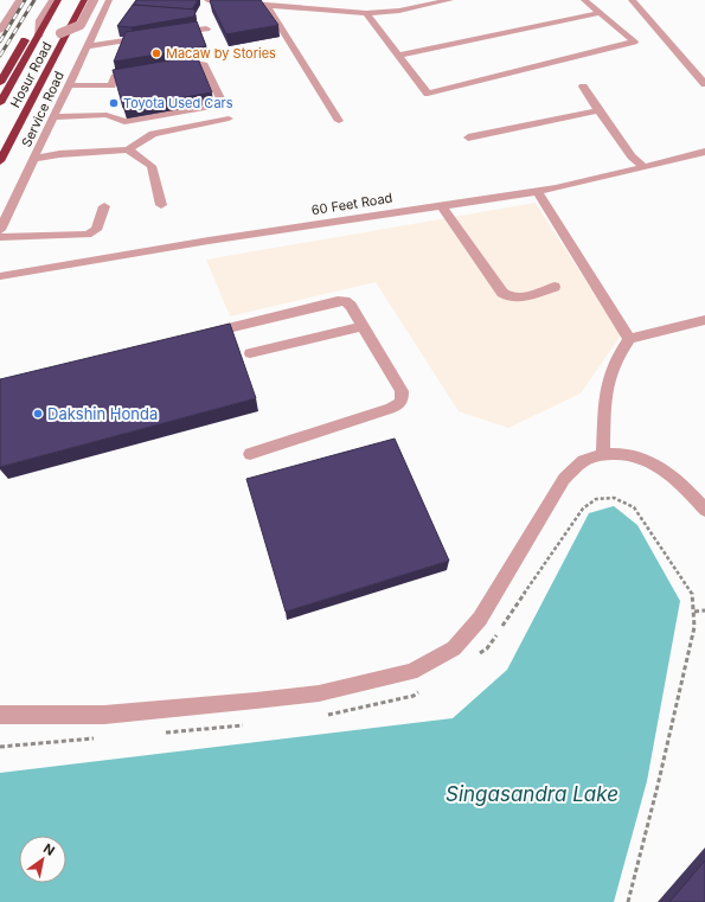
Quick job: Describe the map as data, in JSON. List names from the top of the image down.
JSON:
{
  "streets": {
    "highway": ["Hosur Road"],
    "street": ["Service Road", "60 Feet Road"]
  },
  "water": ["Singasandra Lake"],
  "places": ["Macaw by Stories", "Toyota Used Cars", "Dakshin Honda"],
  "north": "top right"
}
